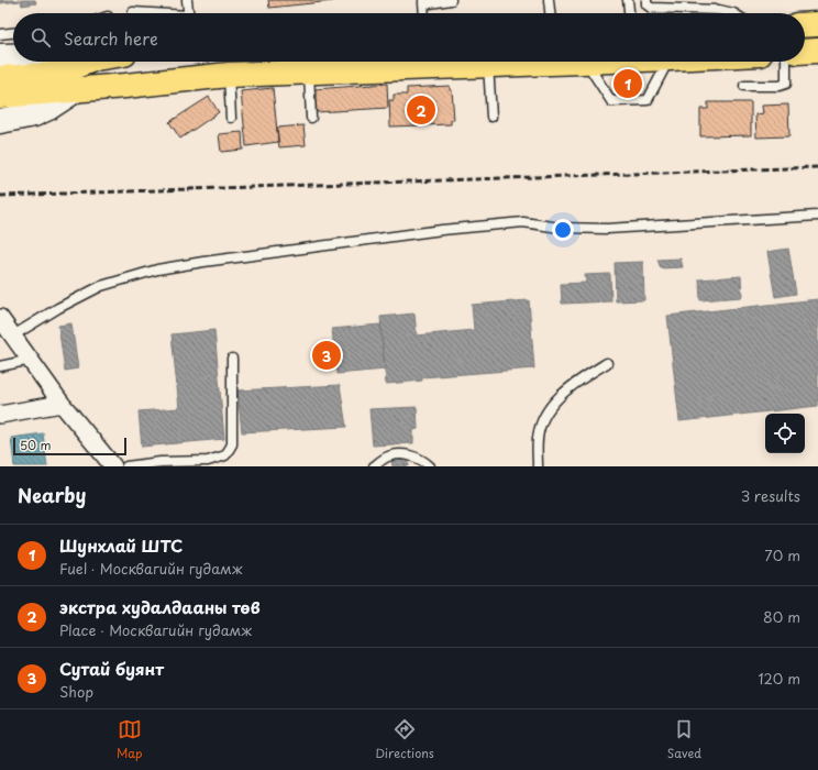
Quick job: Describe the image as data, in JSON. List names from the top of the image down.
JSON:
{
  "scale_bar": "50 m",
  "page": {
    "search": "Search here",
    "pins": ["1", "2", "3"],
    "scale": "50 m",
    "heading": ["Nearby", "3 results"],
    "list": [
      {
        "mark": "1",
        "name": "Шунхлай ШТС",
        "note": "Fuel · Москвагийн гудамж",
        "value": "70 m"
      },
      {
        "mark": "2",
        "name": "экстра худалдааны төв",
        "note": "Place · Москвагийн гудамж",
        "value": "80 m"
      },
      {
        "mark": "3",
        "name": "Сутай буянт",
        "note": "Shop",
        "value": "120 m"
      }
    ],
    "nav": ["Map", "Directions", "Saved"]
  }
}
